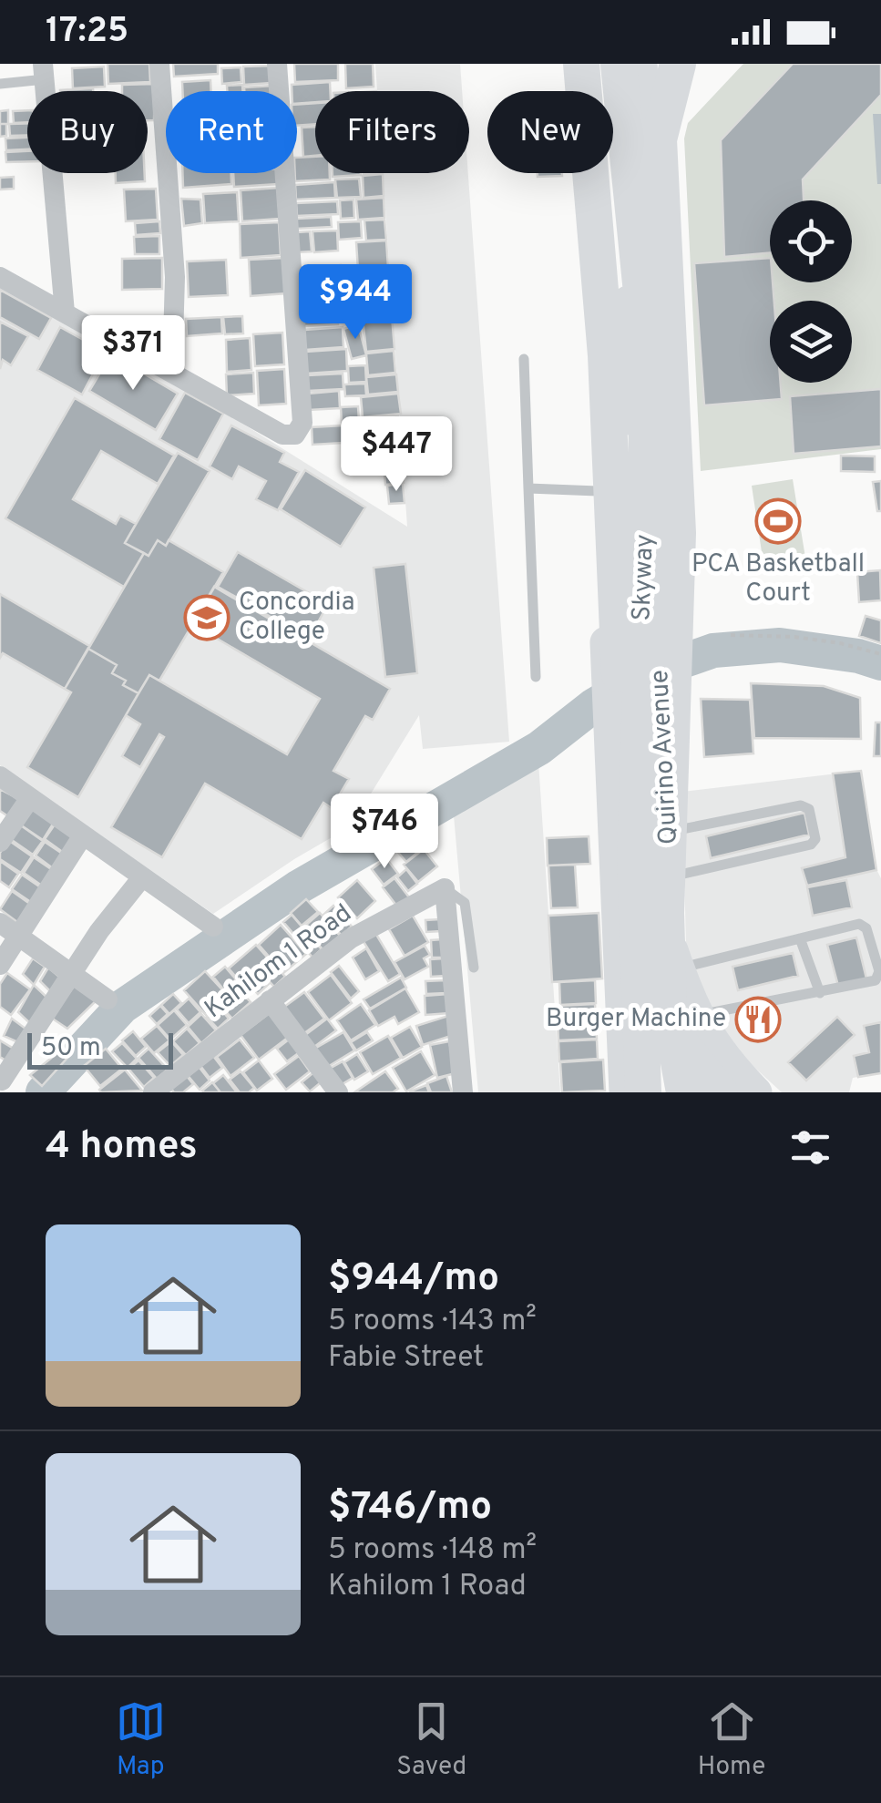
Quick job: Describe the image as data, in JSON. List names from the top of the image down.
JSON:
{
  "streets": {
    "highway": ["Skyway"],
    "main road": ["Quirino Avenue"],
    "street": ["Kahilom 1 Road"]
  },
  "crossings": [
    ["Skyway", "Quirino Avenue"]
  ],
  "places": {
    "sports": ["PCA Basketball Court"],
    "school or university": ["Concordia College"],
    "restaurant": ["Burger Machine"]
  },
  "scale_bar": "50 m",
  "page": {
    "status": "17:25",
    "chip": [
      "Buy",
      "Rent",
      "Filters",
      "New"
    ],
    "price": [
      "$944",
      "$371",
      "$447",
      "$746"
    ],
    "scale": "50 m",
    "heading": "4 homes",
    "list": [
      {
        "name": "$944/mo",
        "note": "5 rooms · 143 m² · Fabie Street"
      },
      {
        "name": "$746/mo",
        "note": "5 rooms · 148 m² · Kahilom 1 Road"
      }
    ],
    "tabs": ["Map", "Saved", "Home"]
  }
}
